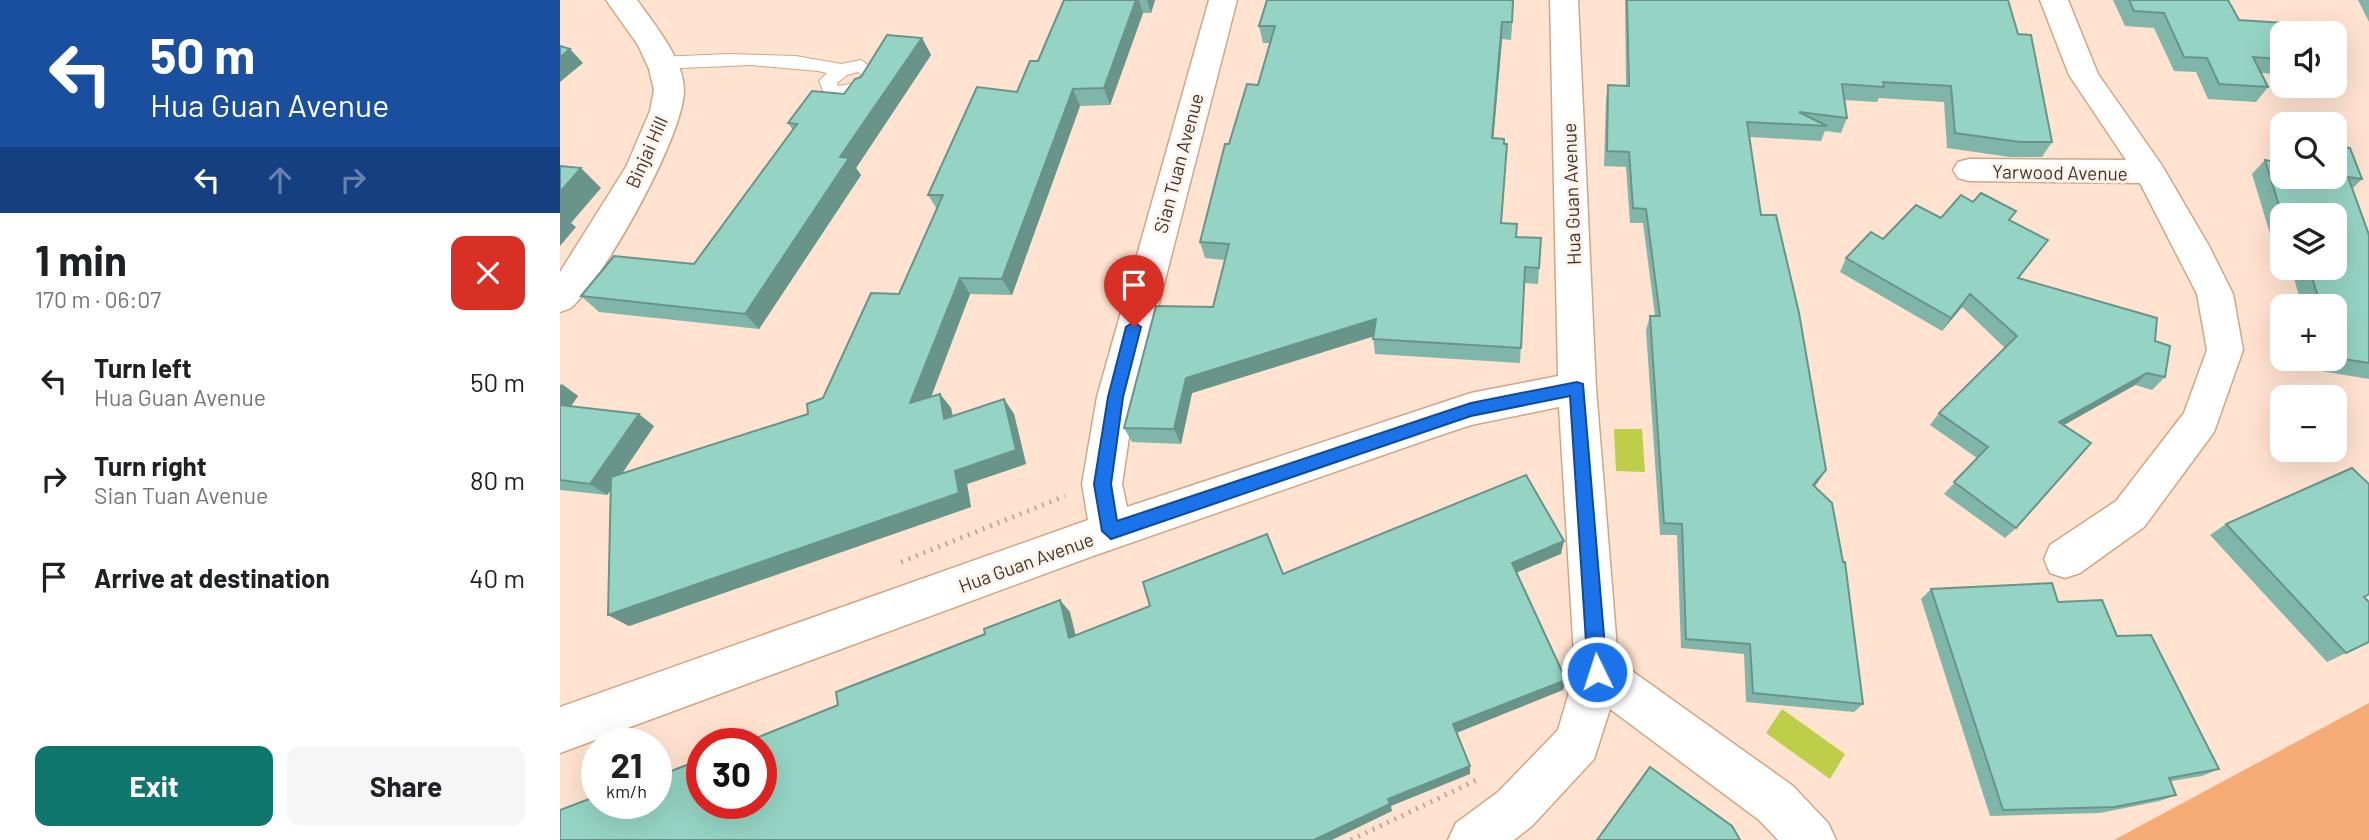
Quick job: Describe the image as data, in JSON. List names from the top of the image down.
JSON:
{
  "streets": {
    "street": [
      "Binjai Hill",
      "Sian Tuan Avenue",
      "Yarwood Avenue",
      "Hua Guan Avenue"
    ]
  },
  "crossings": [
    ["Sian Tuan Avenue", "Hua Guan Avenue"]
  ],
  "page": {
    "turn": ["50 m", "Hua Guan Avenue"],
    "map_buttons": ["+", "−"],
    "heading": ["1 min", "170 m · 06:07"],
    "list": [
      {
        "name": "Turn left",
        "note": "Hua Guan Avenue",
        "value": "50 m"
      },
      {
        "name": "Turn right",
        "note": "Sian Tuan Avenue",
        "value": "80 m"
      },
      {
        "name": "Arrive at destination",
        "value": "40 m"
      }
    ],
    "speed": "21 km/h",
    "limit": "30",
    "buttons": ["Exit", "Share"]
  }
}
